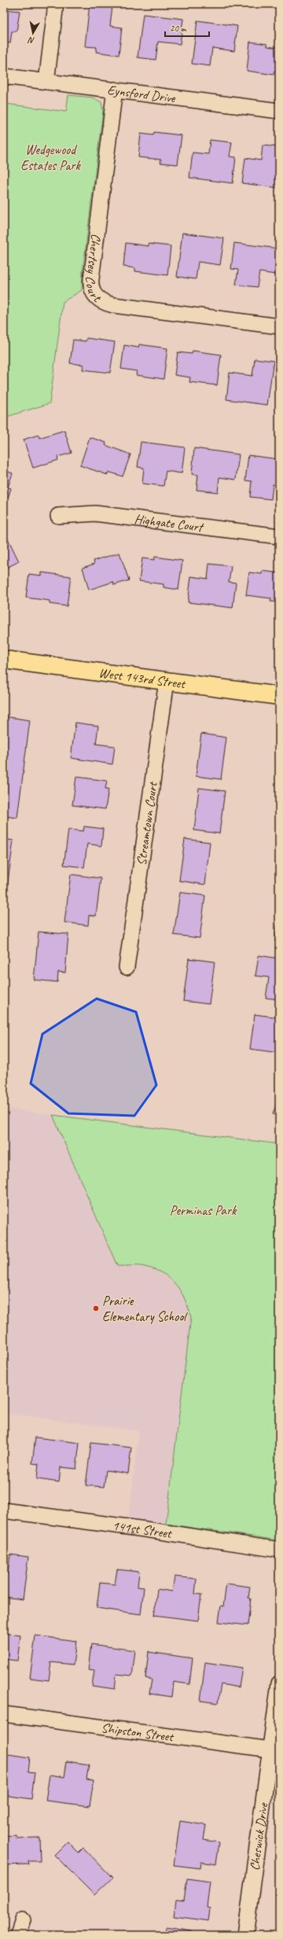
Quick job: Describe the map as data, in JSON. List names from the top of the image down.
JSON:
{
  "streets": {
    "main road": ["West 143rd Street"],
    "street": [
      "Eynsford Drive",
      "Chertsey Court",
      "Highgate Court",
      "Streamtown Court",
      "141st Street",
      "Shipston Street",
      "Cheswick Drive"
    ]
  },
  "crossings": [
    ["Eynsford Drive", "Chertsey Court"],
    ["West 143rd Street", "Streamtown Court"],
    ["Shipston Street", "Cheswick Drive"]
  ],
  "parks": ["Wedgewood Estates Park", "Perminas Park"],
  "places": ["Prairie Elementary School"],
  "scale_bar": "20 m",
  "north": "bottom"
}
